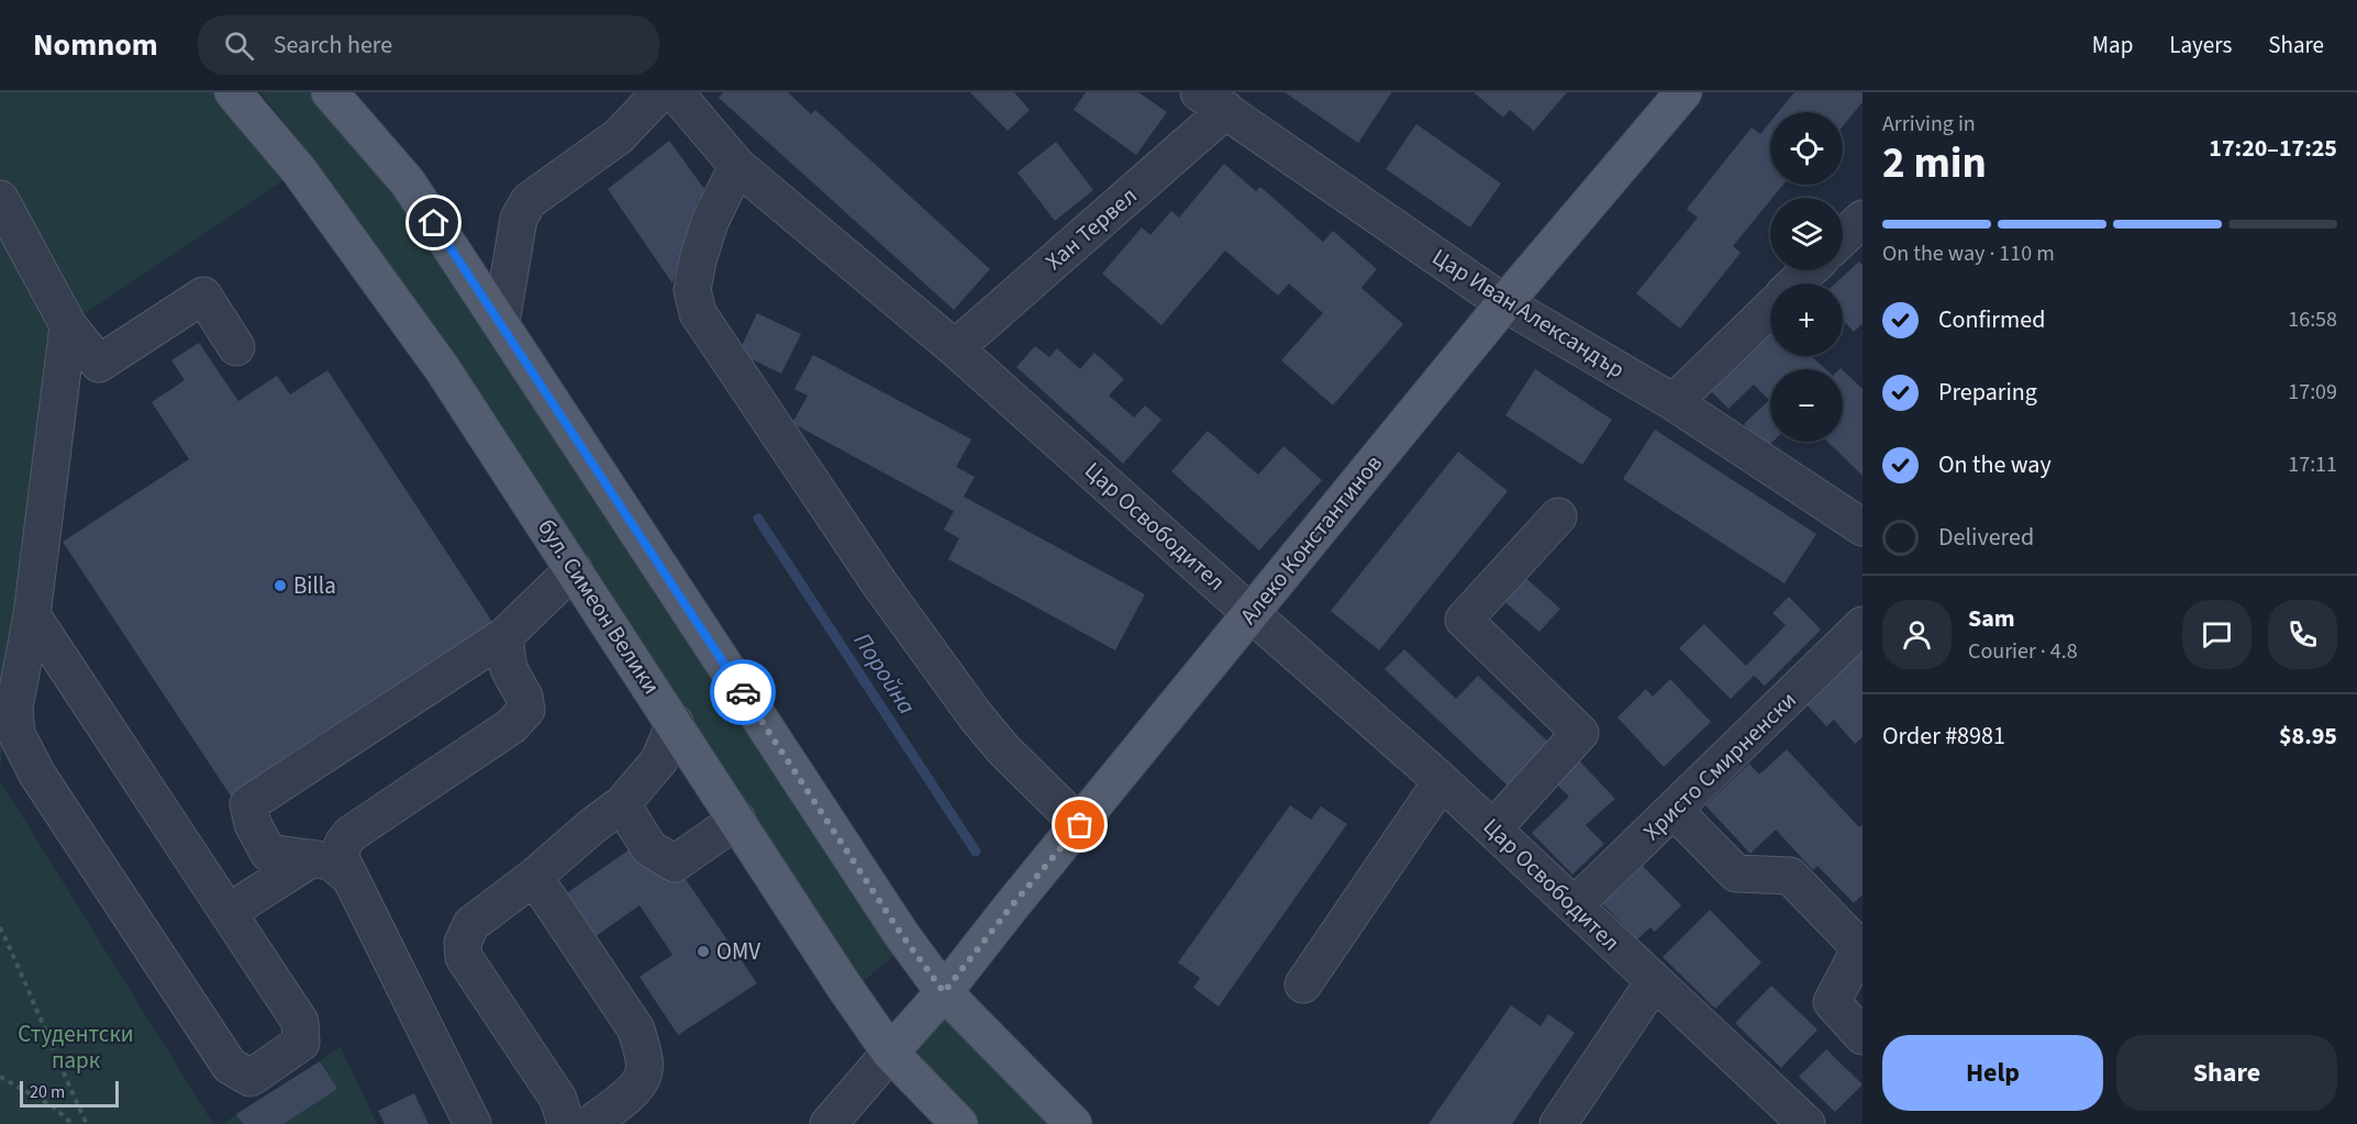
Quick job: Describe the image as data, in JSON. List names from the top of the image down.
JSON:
{
  "streets": {
    "main road": ["Алеко Константинов", "бул. Симеон Велики"],
    "street": [
      "Хан Тервел",
      "Цар Иван Александър",
      "Цар Освободител",
      "Христо Смирненски"
    ]
  },
  "crossings": [
    ["Хан Тервел", "Цар Иван Александър"],
    ["Хан Тервел", "Цар Освободител"],
    ["Цар Иван Александър", "Алеко Константинов"],
    ["Цар Освободител", "Алеко Константинов"],
    ["Цар Освободител", "Христо Смирненски"],
    ["Алеко Константинов", "бул. Симеон Велики"]
  ],
  "water": ["Поройна"],
  "parks": ["Студентски парк"],
  "places": ["Billa", "OMV"],
  "scale_bar": "20 m",
  "page": {
    "header": "Nomnom",
    "search": "Search here",
    "nav": ["Map", "Layers", "Share"],
    "heading": ["2 min", "Arriving in", "17:20–17:25"],
    "panel": [
      "Sam",
      "Courier · 4.8",
      "Order #8981",
      "$8.95"
    ],
    "map_buttons": ["+", "−"],
    "bar": "On the way · 110 m",
    "list": [
      ["Confirmed", "16:58"],
      ["Preparing", "17:09"],
      ["On the way", "17:11"],
      "Delivered"
    ],
    "buttons": ["Help", "Share"],
    "scale": "20 m"
  }
}
